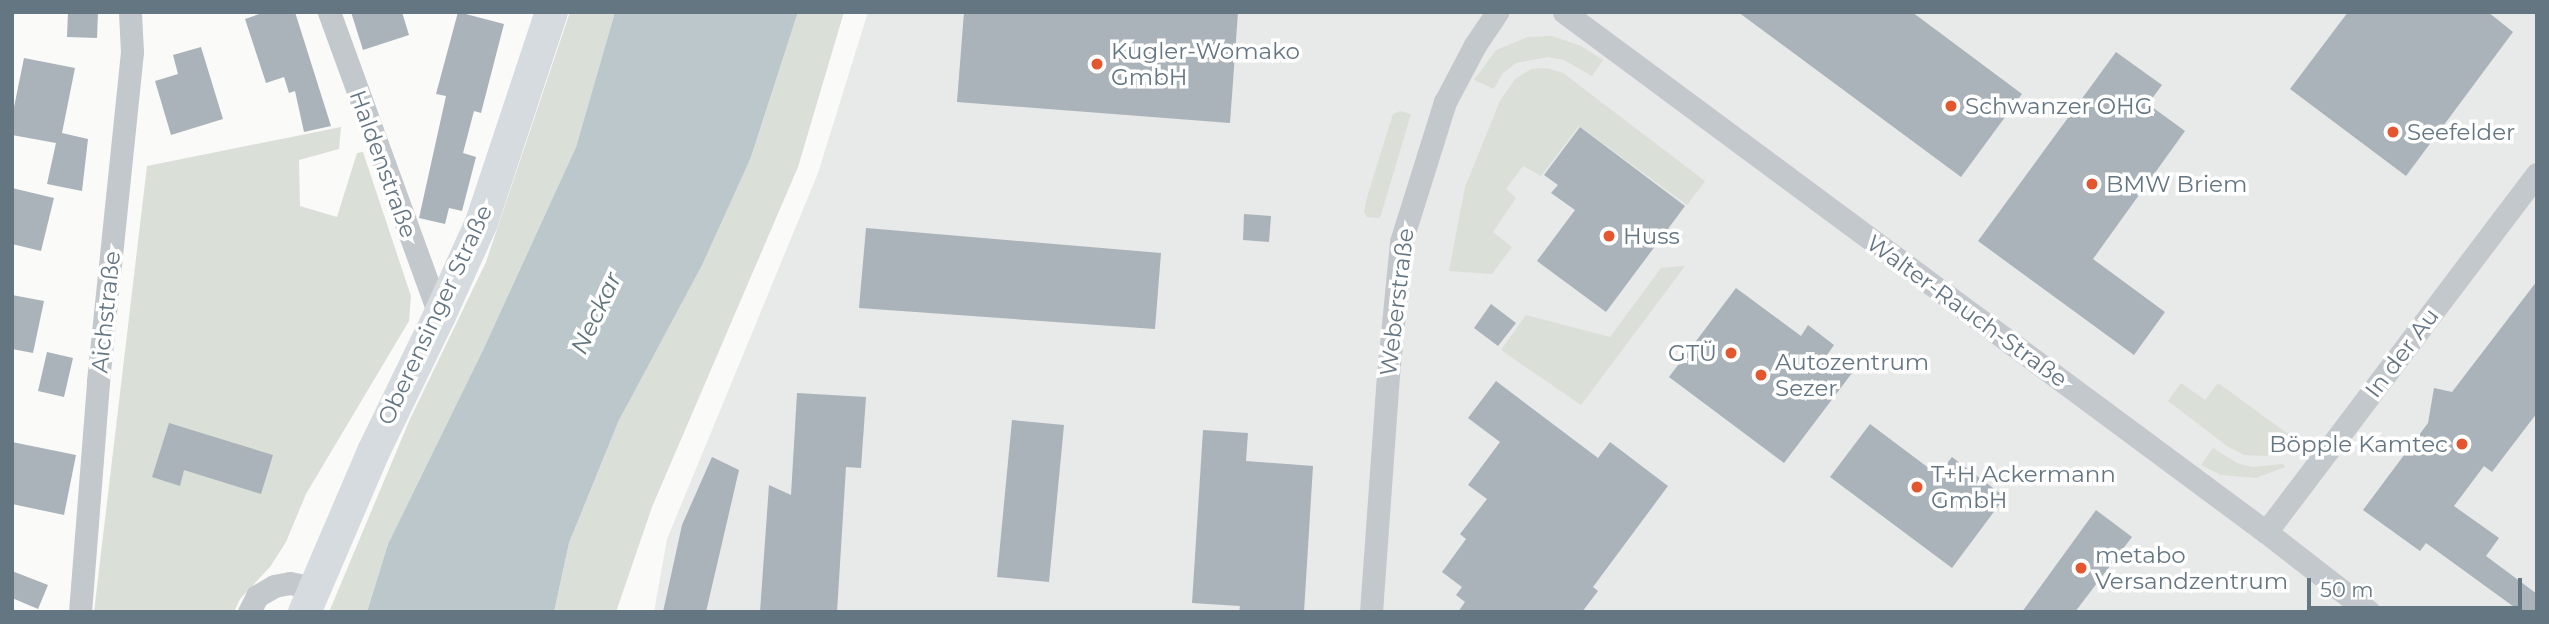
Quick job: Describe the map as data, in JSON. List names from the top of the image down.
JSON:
{
  "streets": {
    "street": [
      "Haldenstraße",
      "Weberstraße",
      "Walter-Rauch-Straße",
      "Aichstraße",
      "Oberensinger Straße",
      "In der Au"
    ]
  },
  "crossings": [
    ["Haldenstraße", "Oberensinger Straße"],
    ["Walter-Rauch-Straße", "In der Au"]
  ],
  "water": ["Neckar"],
  "places": [
    "Kugler-Womako GmbH",
    "Schwanzer OHG",
    "Seefelder",
    "BMW Briem",
    "Huss",
    "GTÜ",
    "Autozentrum Sezer",
    "Böpple Kamtec",
    "T+H Ackermann GmbH",
    "metabo Versandzentrum"
  ],
  "scale_bar": "50 m"
}
